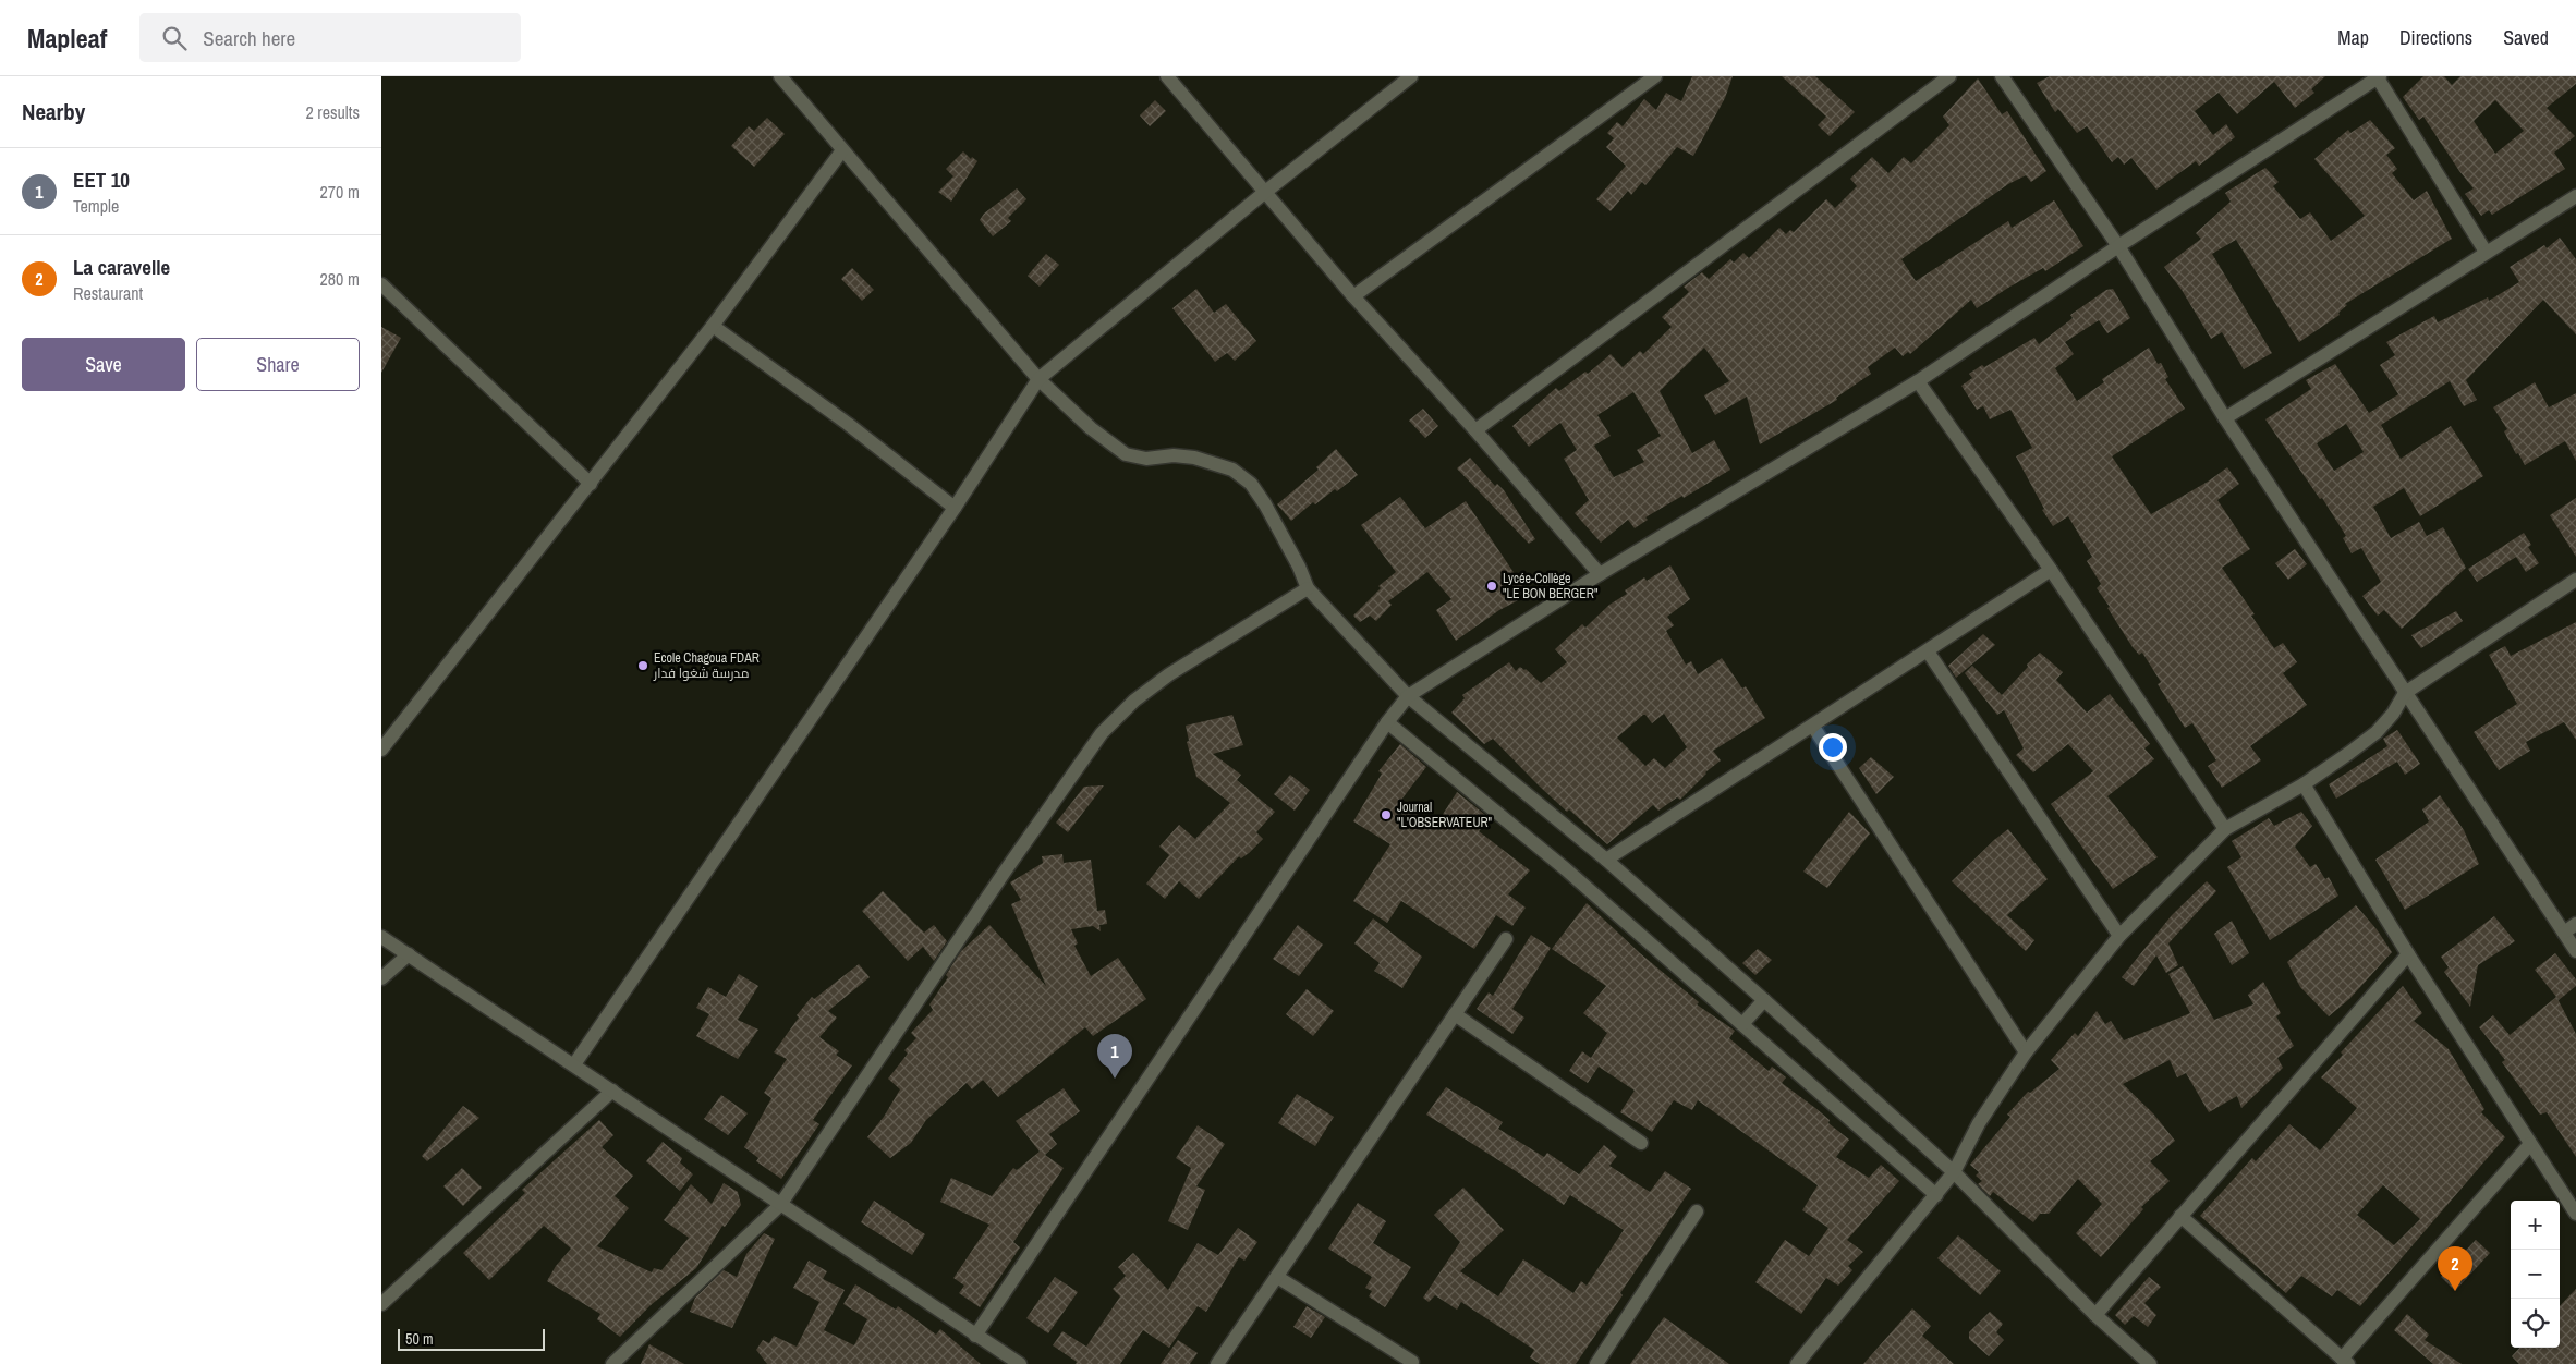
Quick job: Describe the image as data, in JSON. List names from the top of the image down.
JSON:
{
  "places": ["Lycée-Collège \"LE BON BERGER\"", "Ecole Chagoua FDAR مدرسة شغوا فدار", "Journal \"L'OBSERVATEUR\""],
  "scale_bar": "50 m",
  "page": {
    "header": "Mapleaf",
    "search": "Search here",
    "nav": ["Map", "Directions", "Saved"],
    "heading": ["Nearby", "2 results"],
    "list": [
      {
        "mark": "1",
        "name": "EET 10",
        "note": "Temple",
        "value": "270 m"
      },
      {
        "mark": "2",
        "name": "La caravelle",
        "note": "Restaurant",
        "value": "280 m"
      }
    ],
    "buttons": ["Save", "Share"],
    "pins": ["1", "2"],
    "map_buttons": ["+", "−"],
    "scale": "50 m"
  }
}
